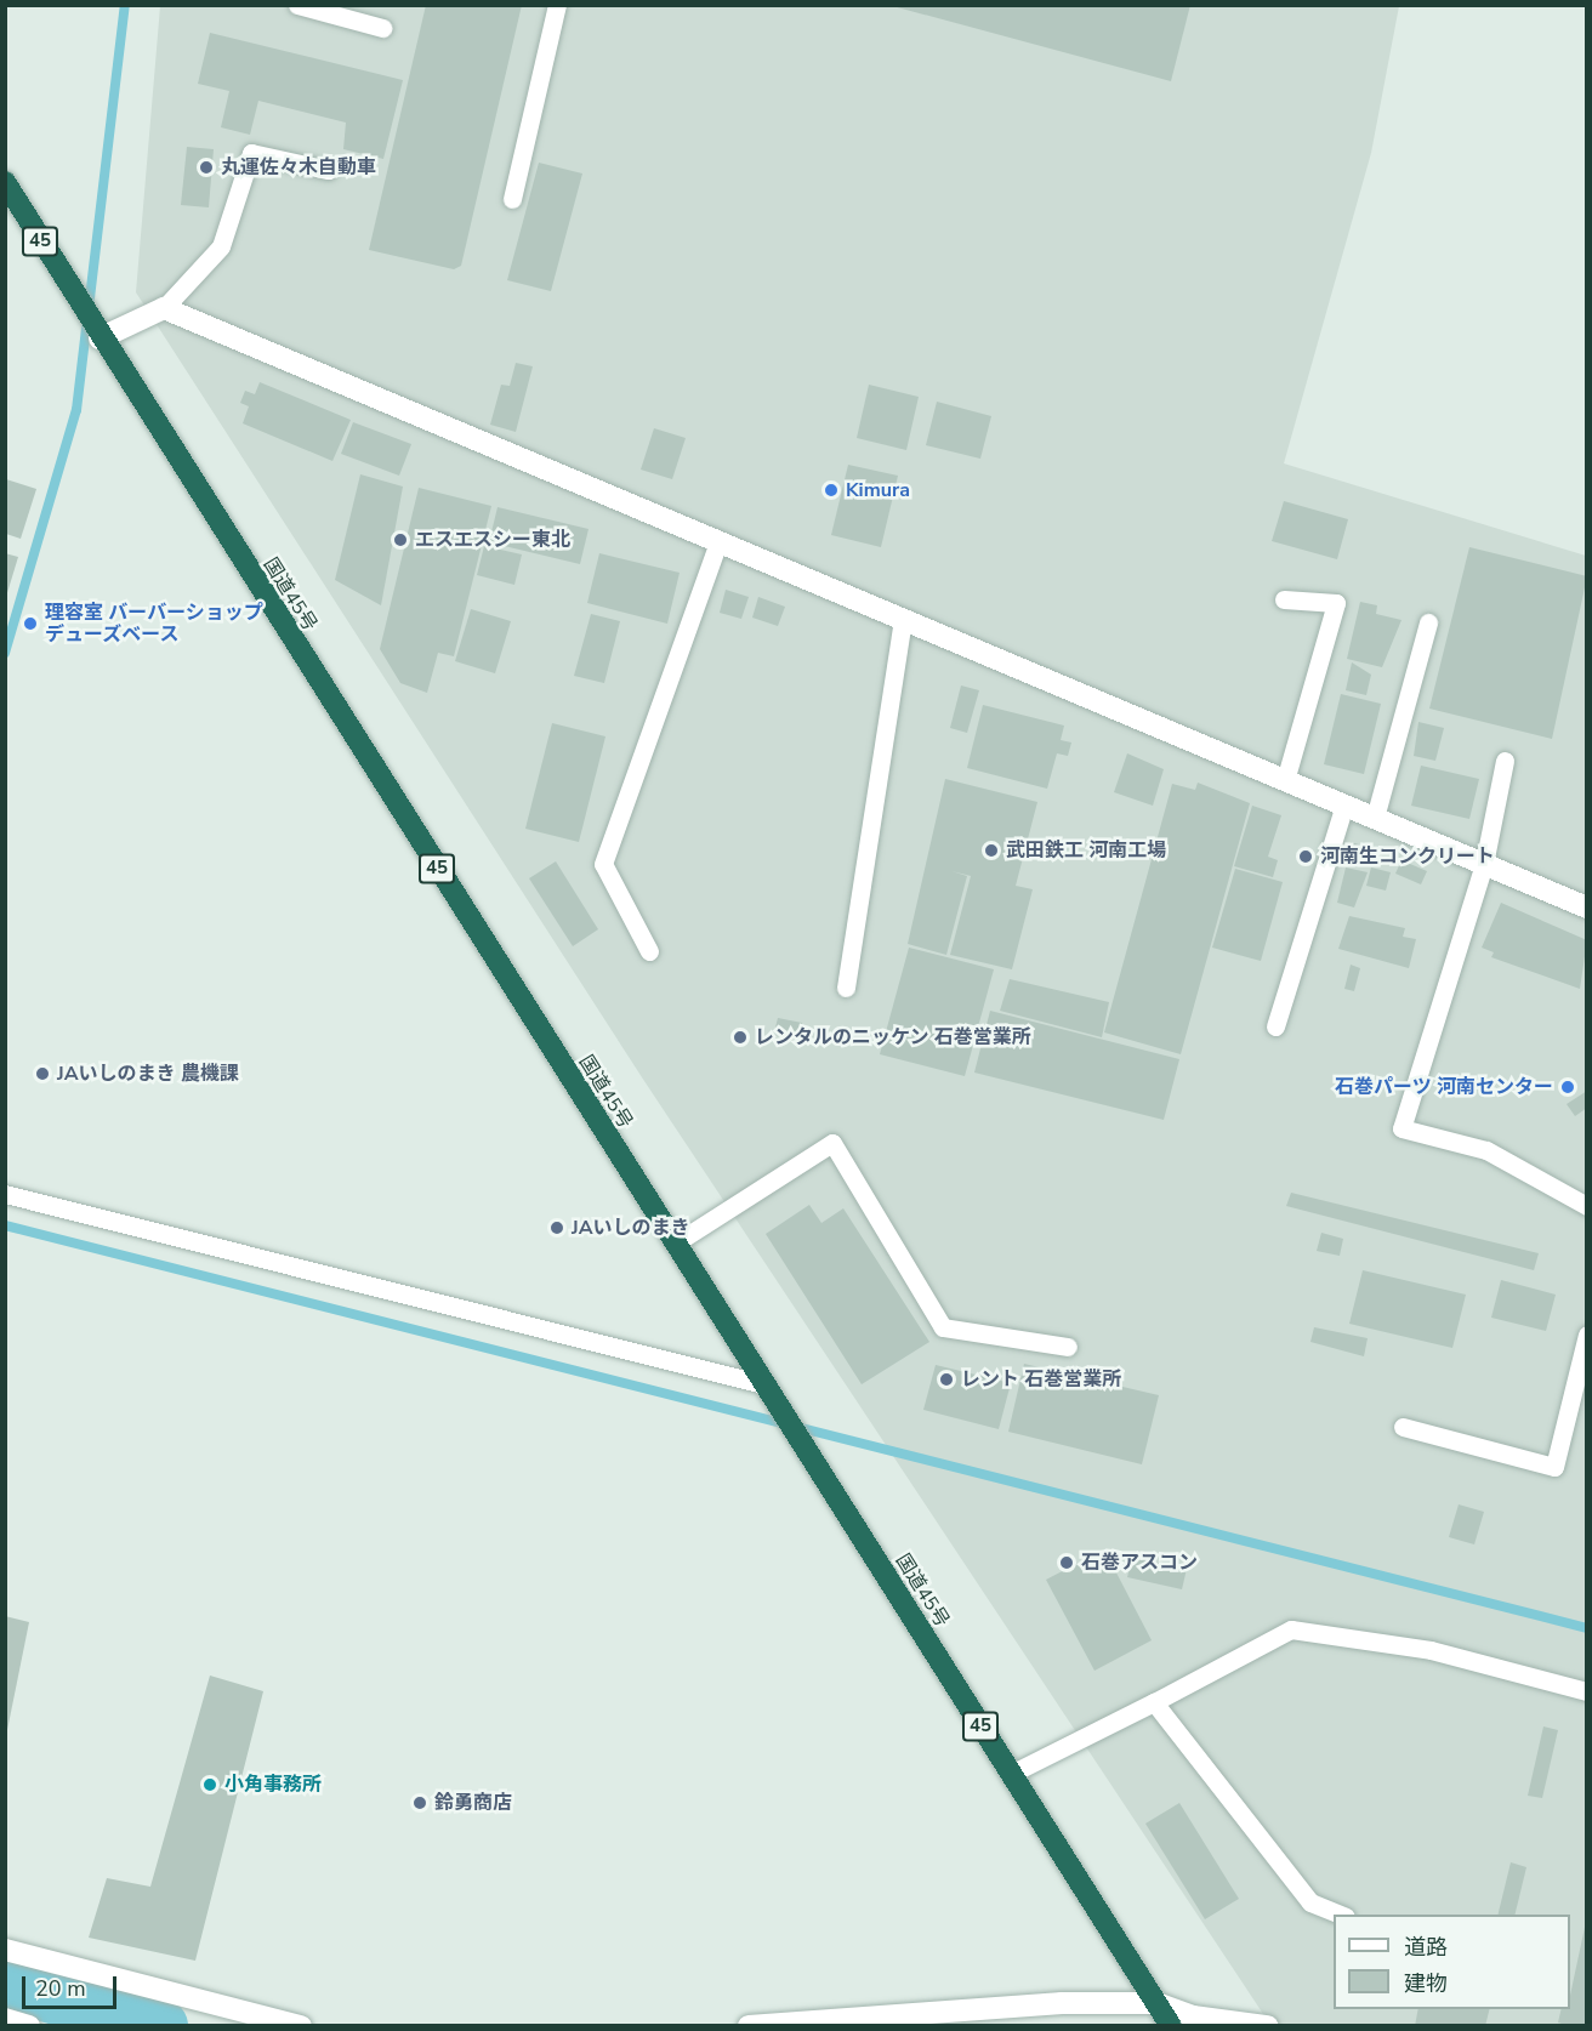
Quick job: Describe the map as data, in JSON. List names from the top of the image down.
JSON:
{
  "streets": {
    "highway": ["45", "国道45号"]
  },
  "places": [
    "丸運佐々木自動車",
    "Kimura",
    "エスエスシー東北",
    "理容室 バーバーショップ デューズベース",
    "武田鉄工 河南工場",
    "河南生コンクリート",
    "レンタルのニッケン 石巻営業所",
    "JAいしのまき 農機課",
    "石巻パーツ 河南センター",
    "JAいしのまき",
    "レント 石巻営業所",
    "石巻アスコン",
    "小角事務所",
    "鈴勇商店"
  ],
  "legend": ["道路", "建物"],
  "scale_bar": "20 m"
}
